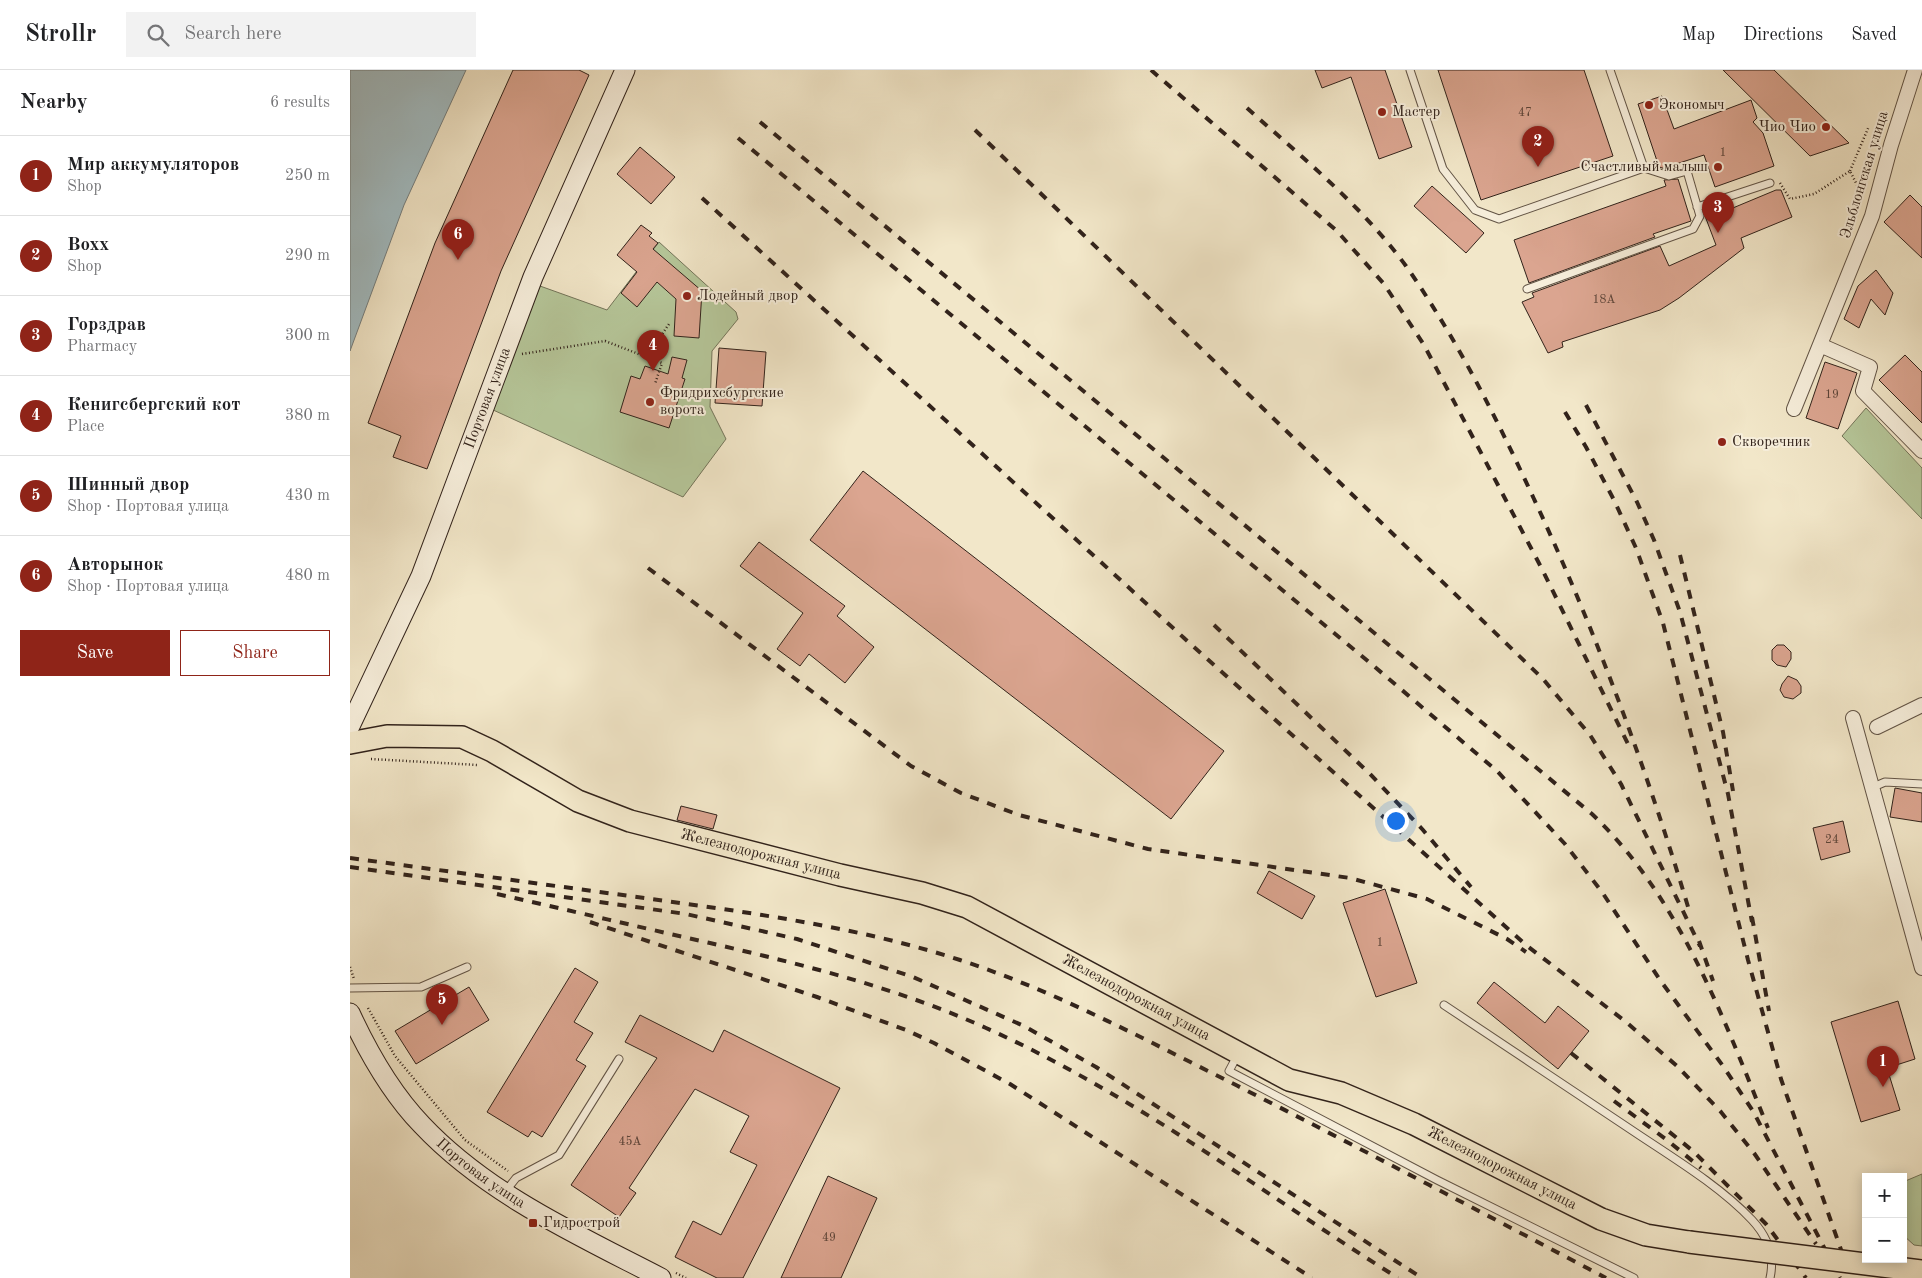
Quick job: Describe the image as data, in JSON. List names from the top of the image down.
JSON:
{
  "streets": {
    "main road": ["Портовая улица", "Железнодорожная улица"],
    "street": ["Эльблонгская улица"]
  },
  "places": {
    "other": [
      "Экономыч",
      "Мастер",
      "Чио Чио",
      "Счастливый малыш",
      "Лодейный двор",
      "Фридрихсбургские ворота",
      "Скворечник"
    ],
    "transit": ["Гидрострой"]
  },
  "house_numbers": [
    "47",
    "1",
    "18А",
    "19",
    "24",
    "1",
    "45А",
    "49"
  ],
  "page": {
    "header": "Strollr",
    "search": "Search here",
    "nav": ["Map", "Directions", "Saved"],
    "heading": ["Nearby", "6 results"],
    "pins": [
      "2",
      "3",
      "6",
      "4",
      "5",
      "1"
    ],
    "list": [
      {
        "mark": "1",
        "name": "Мир аккумуляторов",
        "note": "Shop",
        "value": "250 m"
      },
      {
        "mark": "2",
        "name": "Boxx",
        "note": "Shop",
        "value": "290 m"
      },
      {
        "mark": "3",
        "name": "Горздрав",
        "note": "Pharmacy",
        "value": "300 m"
      },
      {
        "mark": "4",
        "name": "Кенигсбергский кот",
        "note": "Place",
        "value": "380 m"
      },
      {
        "mark": "5",
        "name": "Шинный двор",
        "note": "Shop · Портовая улица",
        "value": "430 m"
      },
      {
        "mark": "6",
        "name": "Авторынок",
        "note": "Shop · Портовая улица",
        "value": "480 m"
      }
    ],
    "buttons": ["Save", "Share"],
    "map_buttons": ["+", "−"]
  }
}
